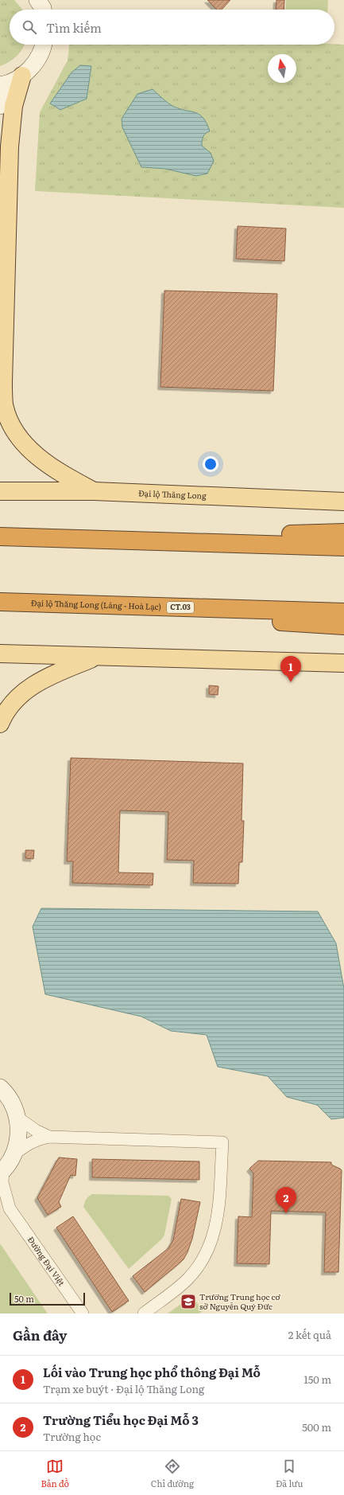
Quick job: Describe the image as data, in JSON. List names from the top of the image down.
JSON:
{
  "streets": {
    "highway": ["Đại lộ Thăng Long (Láng - Hoà Lạc)", "CT.03"],
    "main road": ["Đại lộ Thăng Long"],
    "street": ["Đường Đại Việt"]
  },
  "places": {
    "school or university": ["Trường Trung học cơ sở Nguyễn Quý Đức"]
  },
  "scale_bar": "50 m",
  "north": "top",
  "page": {
    "search": "Tìm kiếm",
    "pins": ["1", "2"],
    "scale": "50 m",
    "heading": ["Gần đây", "2 kết quả"],
    "list": [
      {
        "mark": "1",
        "name": "Lối vào Trung học phổ thông Đại Mỗ",
        "note": "Trạm xe buýt · Đại lộ Thăng Long",
        "value": "150 m"
      },
      {
        "mark": "2",
        "name": "Trường Tiểu học Đại Mỗ 3",
        "note": "Trường học",
        "value": "500 m"
      }
    ],
    "nav": ["Bản đồ", "Chỉ đường", "Đã lưu"]
  }
}
